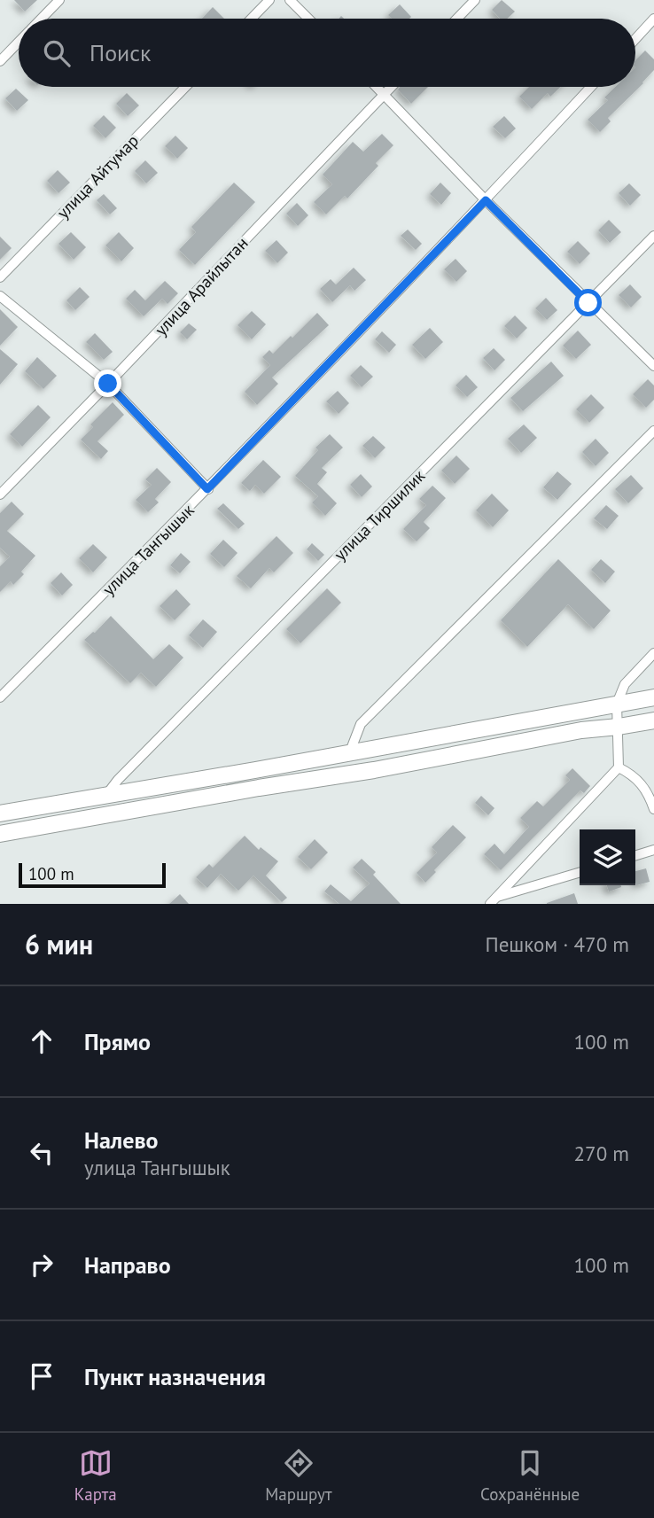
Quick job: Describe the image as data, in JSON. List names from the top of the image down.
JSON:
{
  "streets": {
    "street": [
      "улица Айтумар",
      "улица Арайлытан",
      "улица Тиршилик",
      "улица Тангышык"
    ]
  },
  "scale_bar": "100 m",
  "page": {
    "search": "Поиск",
    "scale": "100 m",
    "heading": ["6 мин", "Пешком · 470 m"],
    "list": [
      ["Прямо", "100 m"],
      ["Налево", "улица Тангышык", "270 m"],
      ["Направо", "100 m"],
      "Пункт назначения"
    ],
    "nav": ["Карта", "Маршрут", "Сохранённые"]
  }
}
